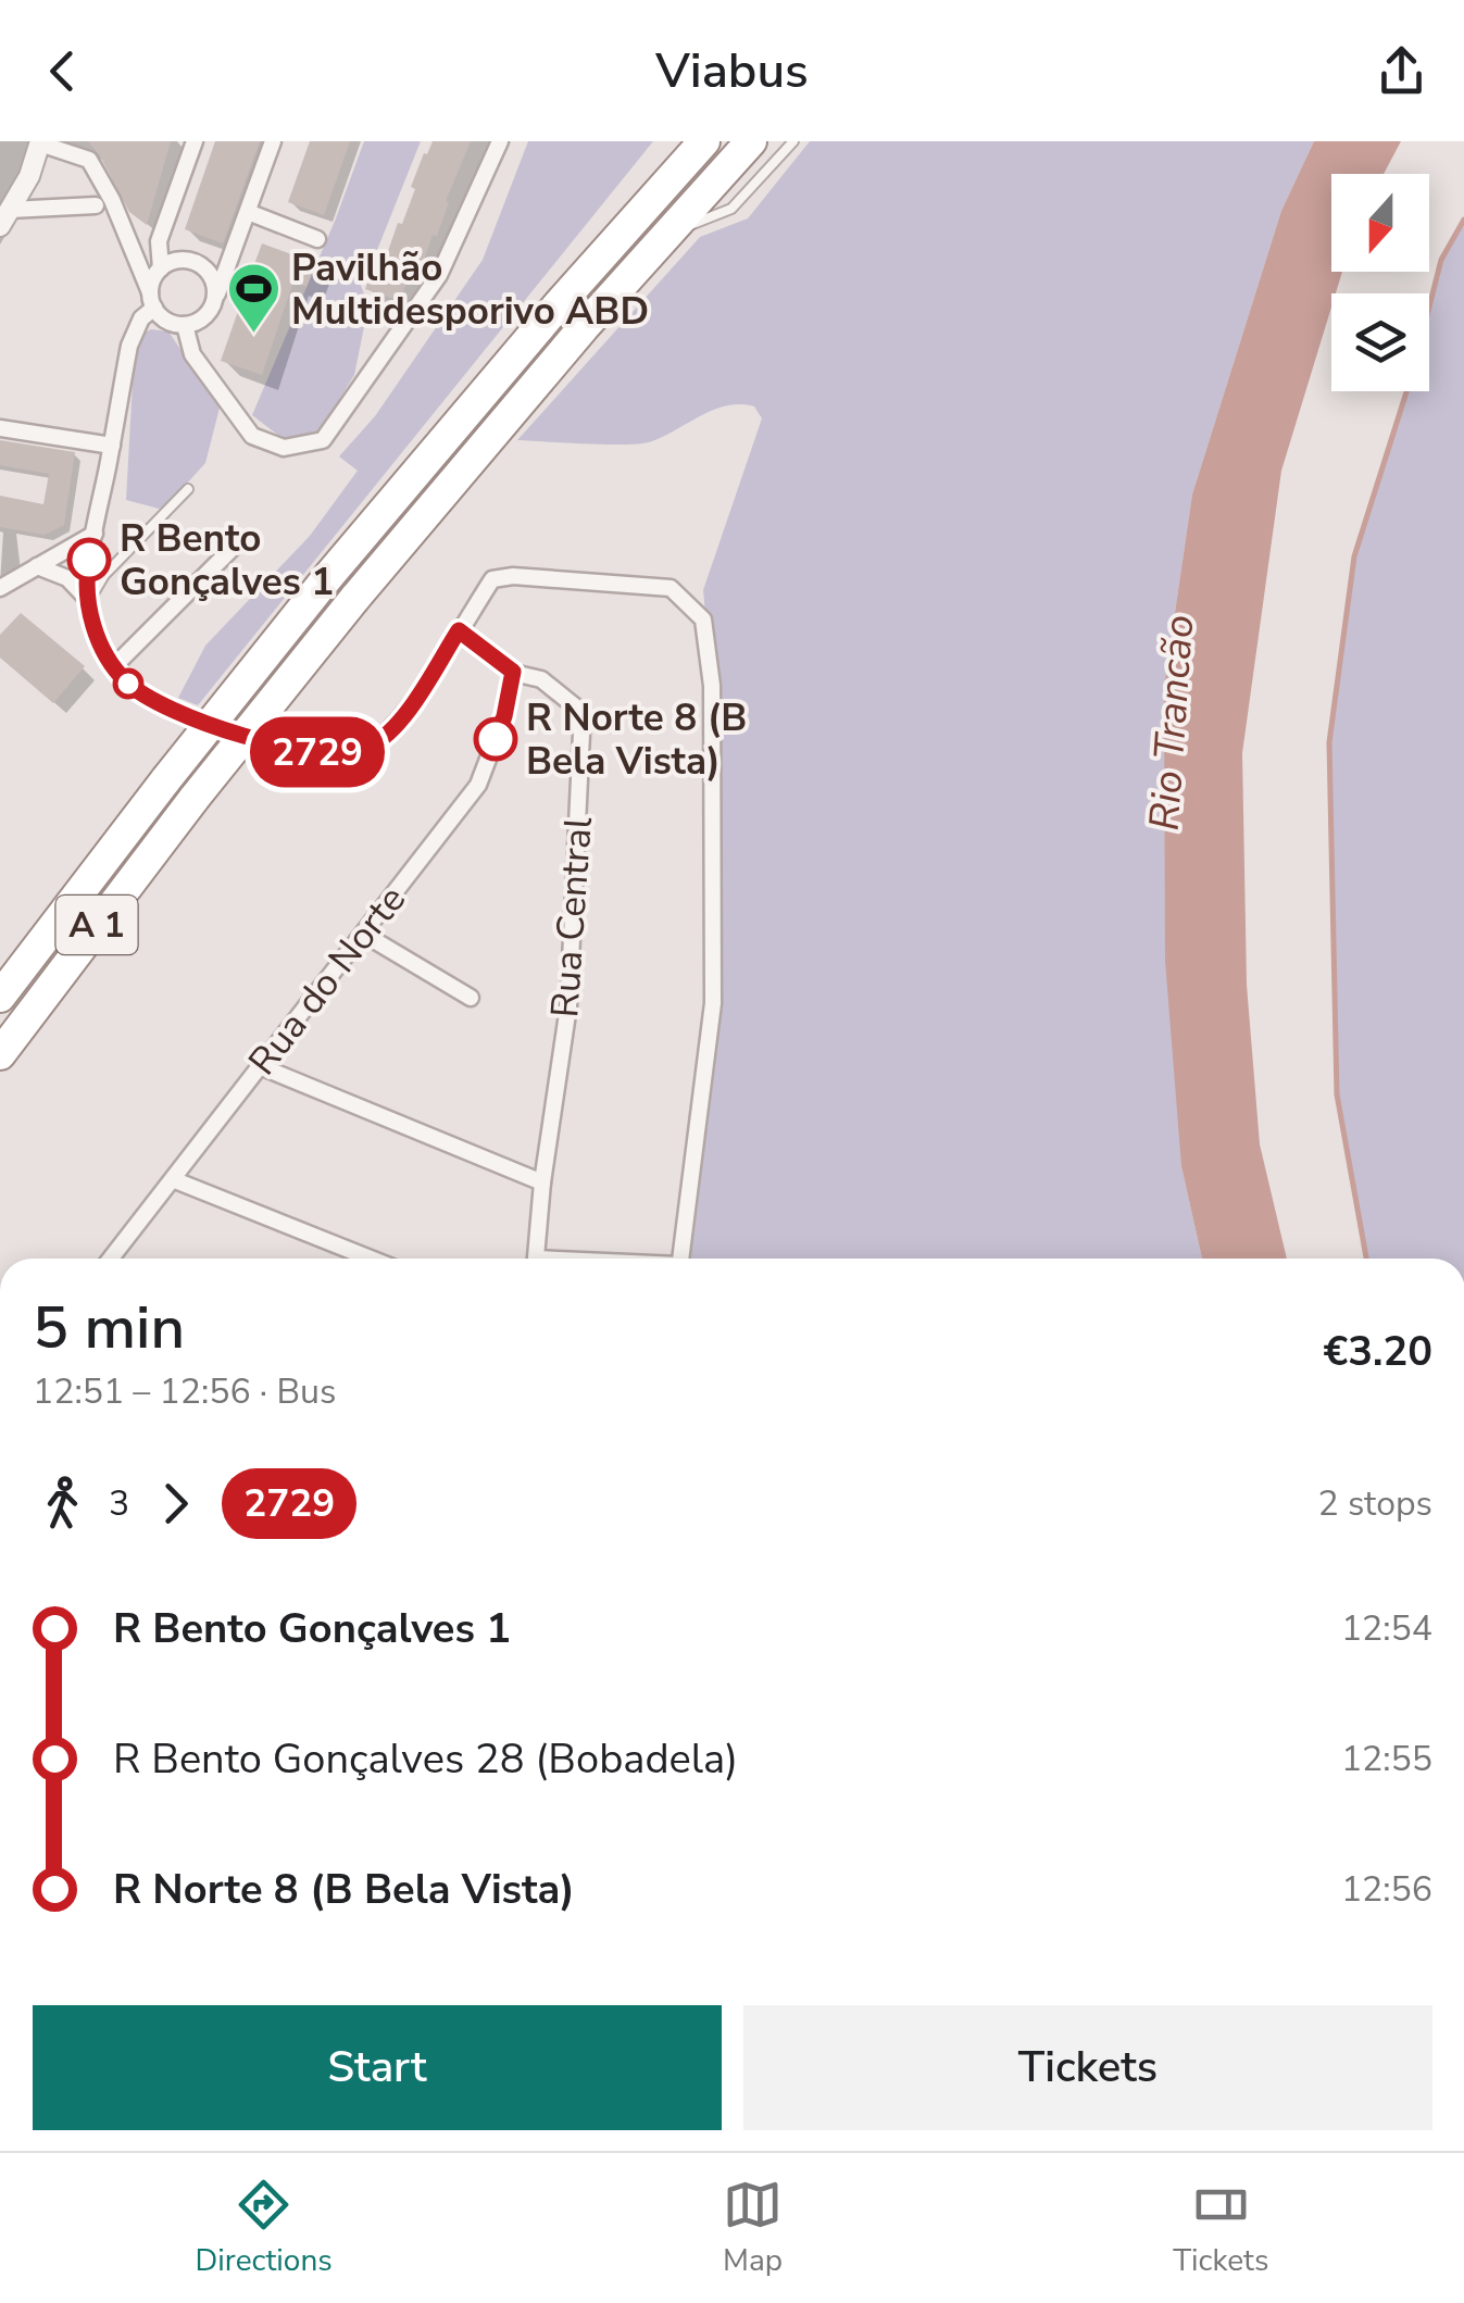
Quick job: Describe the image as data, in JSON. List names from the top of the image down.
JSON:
{
  "streets": {
    "highway": ["A 1"],
    "street": ["Rua Central", "Rua do Norte"]
  },
  "crossings": [
    ["Rua Central", "Rua do Norte"]
  ],
  "water": ["Rio Trancão"],
  "places": {
    "sports": ["Pavilhão Multidesporivo ABD"],
    "other": ["R Bento Gonçalves 1", "R Norte 8 (B Bela Vista)"]
  },
  "lines": ["bus line 2729"],
  "north": "bottom",
  "page": {
    "header": "Viabus",
    "on_map": "2729",
    "heading": ["5 min", "12:51 – 12:56 · Bus", "€3.20"],
    "legs": ["3", "2729", "2 stops"],
    "list": [
      {
        "name": "R Bento Gonçalves 1",
        "value": "12:54"
      },
      {
        "name": "R Bento Gonçalves 28 (Bobadela)",
        "value": "12:55"
      },
      {
        "name": "R Norte 8 (B Bela Vista)",
        "value": "12:56"
      }
    ],
    "buttons": ["Start", "Tickets"],
    "tabs": ["Directions", "Map", "Tickets"]
  }
}
